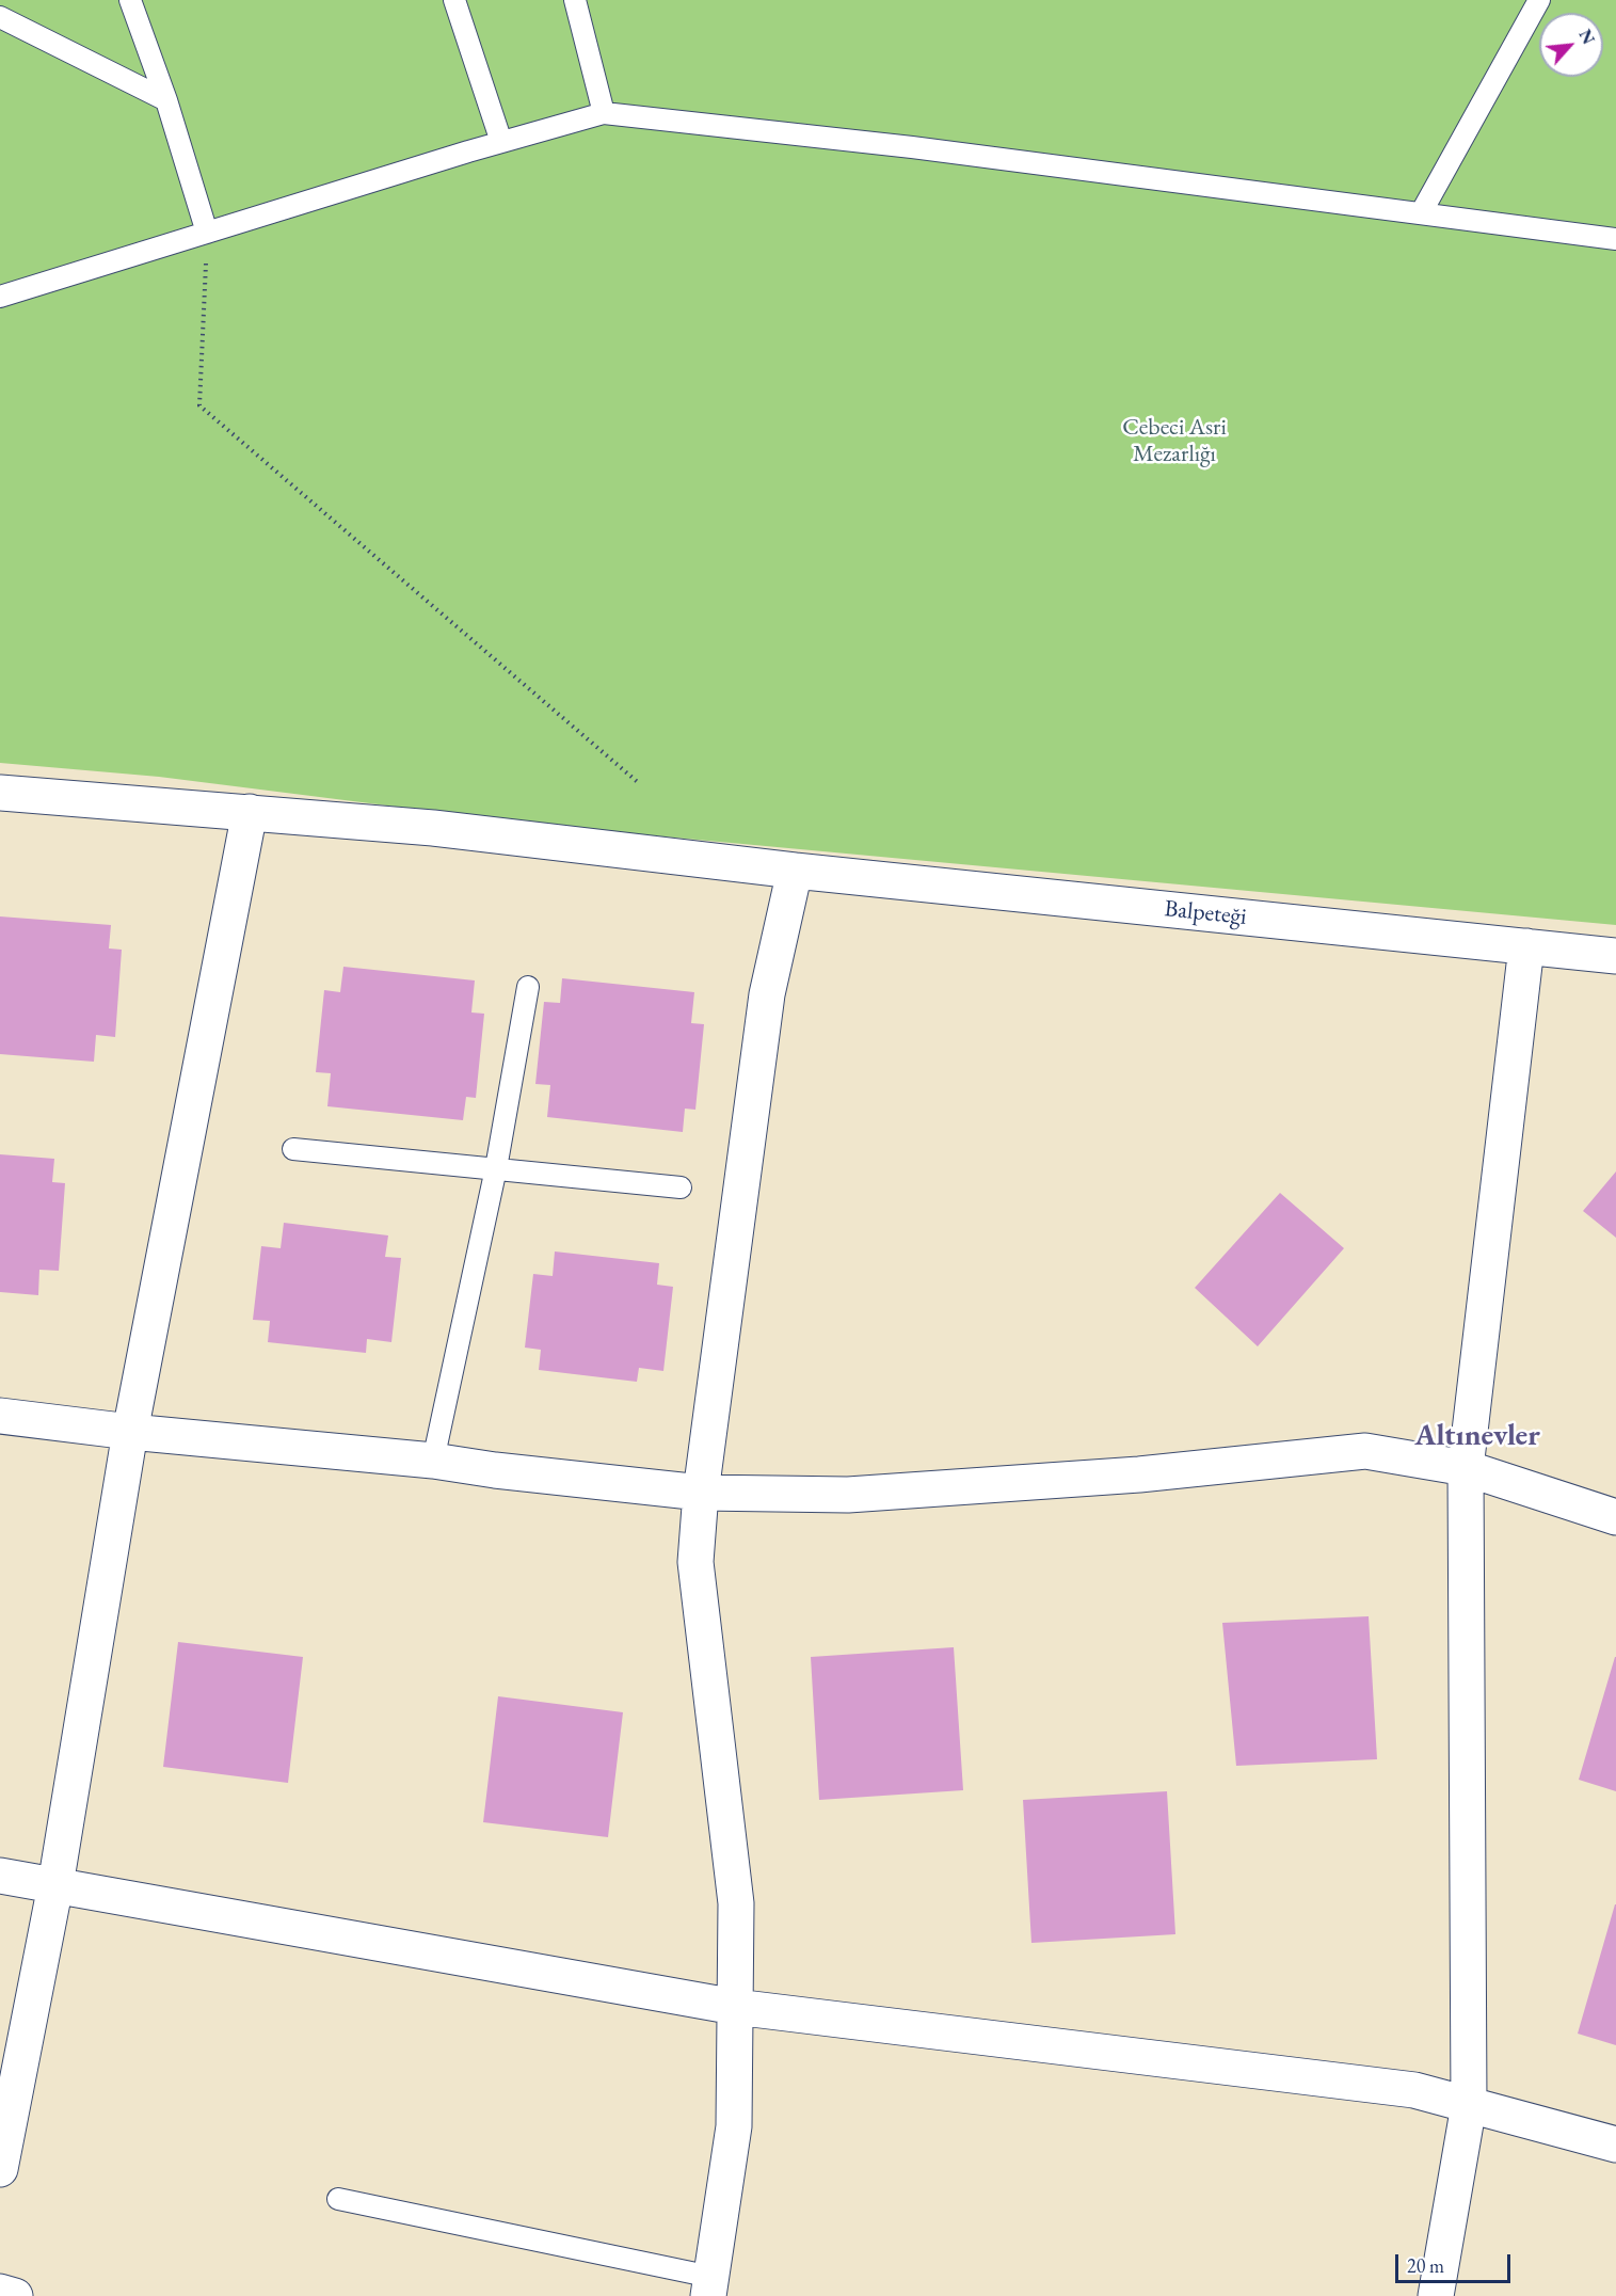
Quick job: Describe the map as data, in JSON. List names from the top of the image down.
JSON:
{
  "streets": {
    "street": ["Balpeteği"]
  },
  "districts": ["Altınevler"],
  "parks": ["Cebeci Asri Mezarlığı"],
  "scale_bar": "20 m",
  "north": "top right"
}
